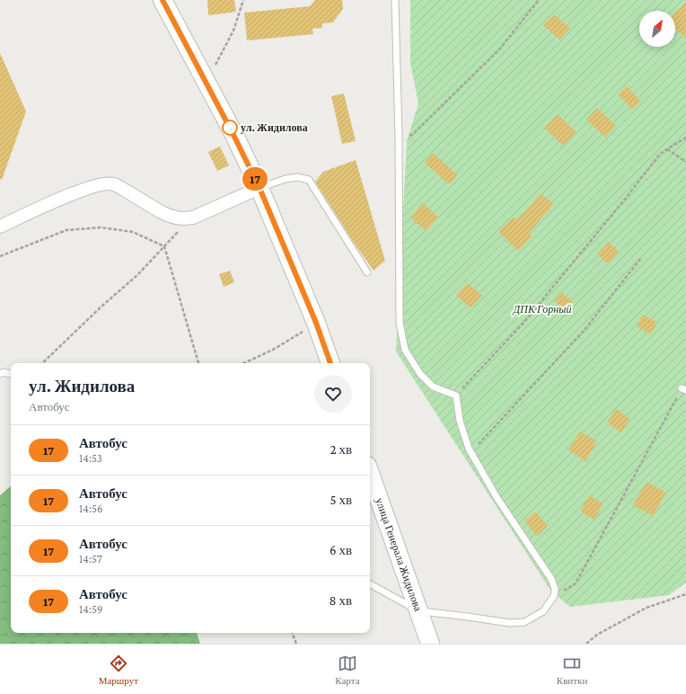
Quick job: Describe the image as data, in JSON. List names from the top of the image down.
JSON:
{
  "streets": {
    "main road": ["улица Генерала Жидилова"]
  },
  "parks": ["ДПК Горный"],
  "places": ["ул. Жидилова"],
  "lines": ["bus line 17"],
  "north": "top right",
  "page": {
    "on_map": "17",
    "heading": ["ул. Жидилова", "Автобус"],
    "list": [
      {
        "mark": "17",
        "name": "Автобус",
        "note": "14:53",
        "value": "2 хв"
      },
      {
        "mark": "17",
        "name": "Автобус",
        "note": "14:56",
        "value": "5 хв"
      },
      {
        "mark": "17",
        "name": "Автобус",
        "note": "14:57",
        "value": "6 хв"
      },
      {
        "mark": "17",
        "name": "Автобус",
        "note": "14:59",
        "value": "8 хв"
      }
    ],
    "tabs": ["Маршрут", "Карта", "Квитки"]
  }
}
